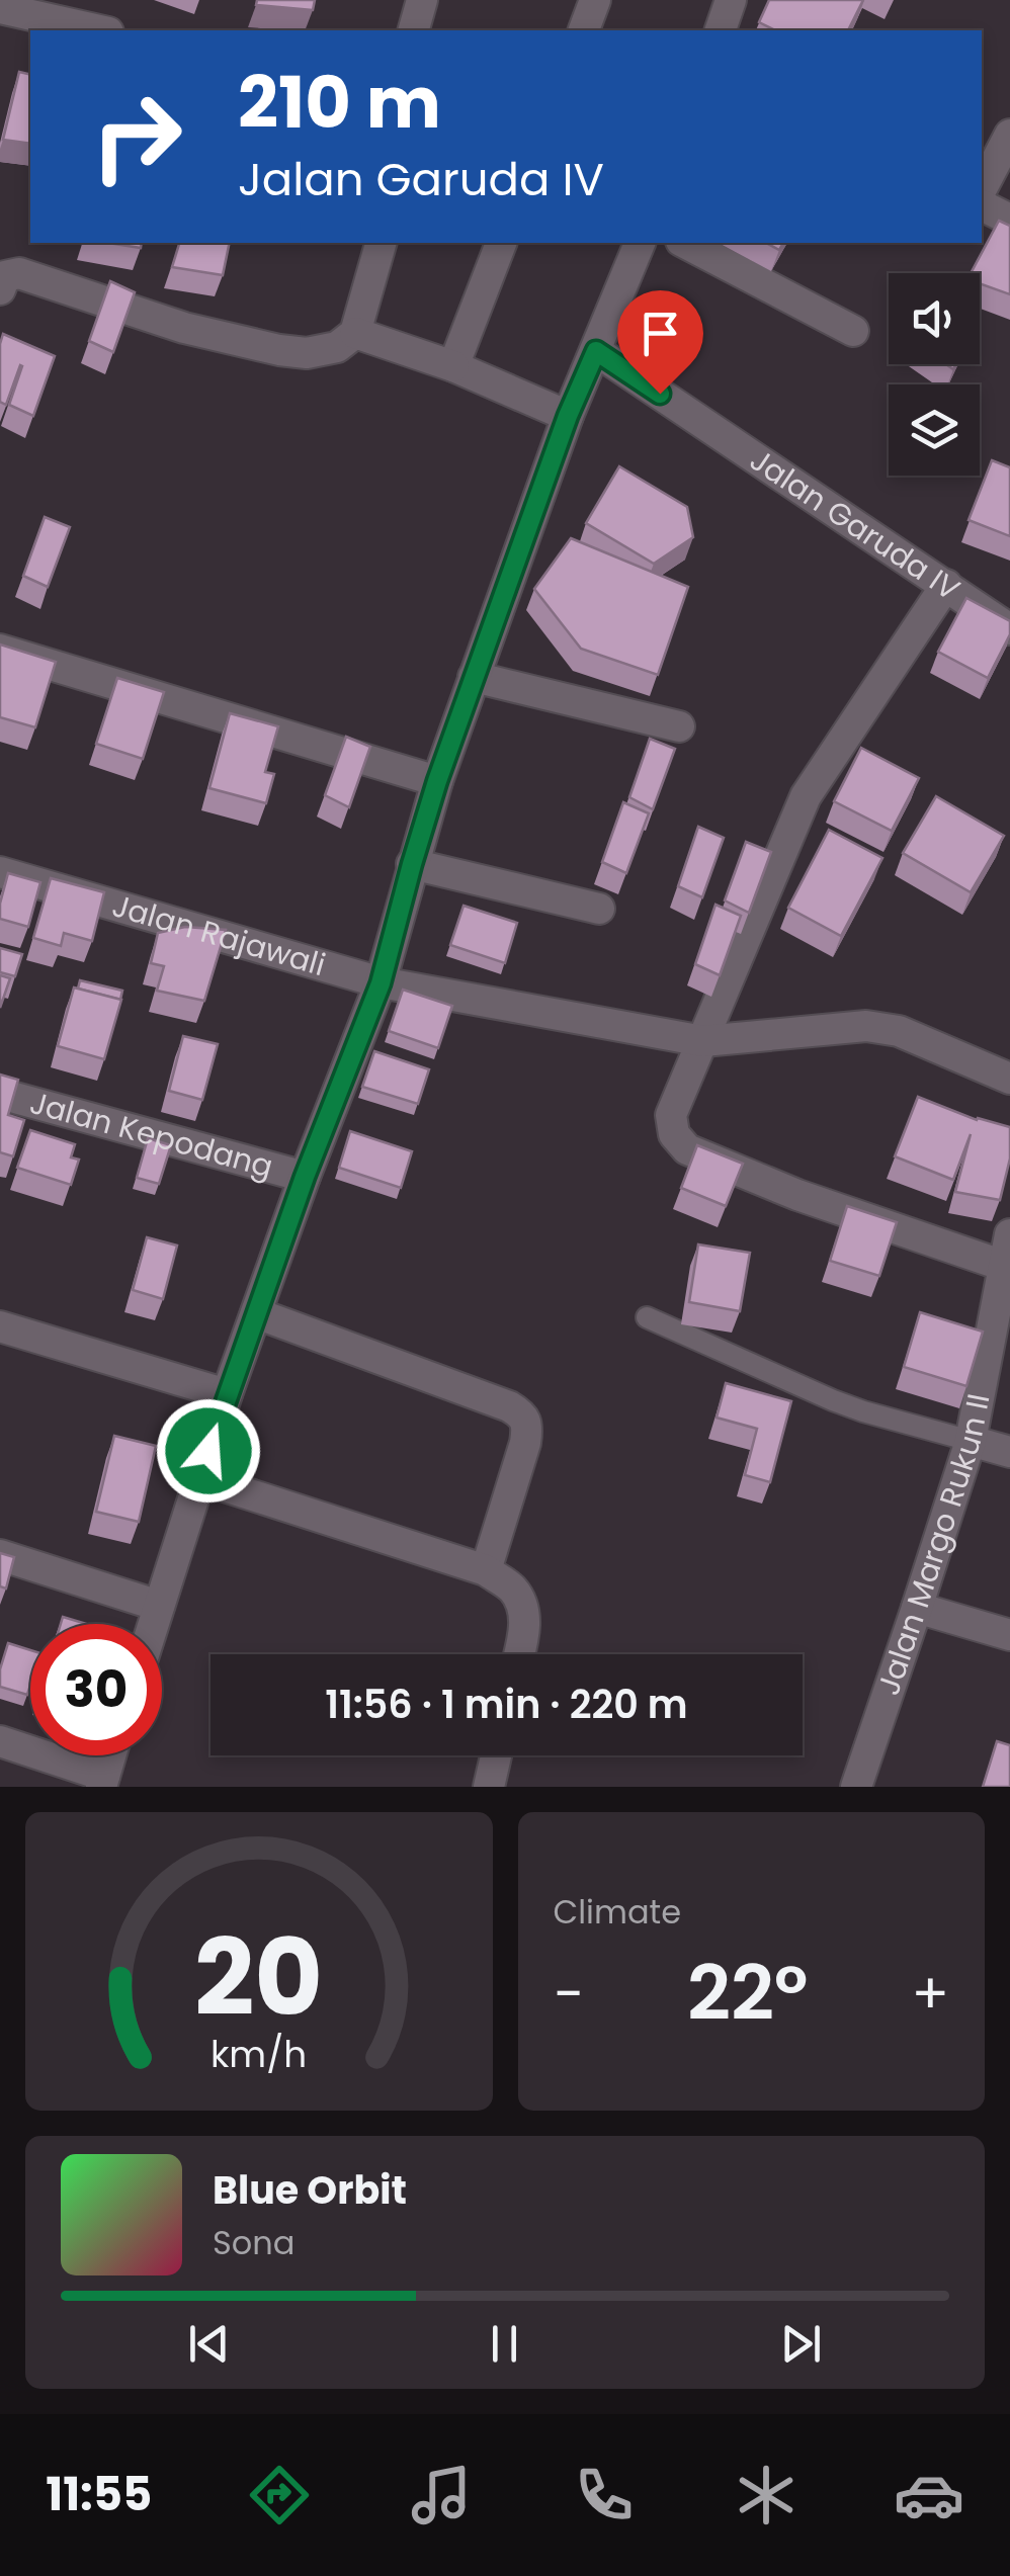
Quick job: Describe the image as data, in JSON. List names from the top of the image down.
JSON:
{
  "streets": {
    "street": [
      "Jalan Garuda IV",
      "Jalan Rajawali",
      "Jalan Kepodang",
      "Jalan Margo Rukun II"
    ]
  },
  "page": {
    "turn": ["210 m", "Jalan Garuda IV"],
    "limit": "30",
    "trip": "11:56 · 1 min · 220 m",
    "tile": "Climate",
    "heat": ["−", "22°", "+"],
    "song": ["Blue Orbit", "Sona"],
    "tabs": "11:55",
    "gauge": ["20", "km/h"]
  }
}
